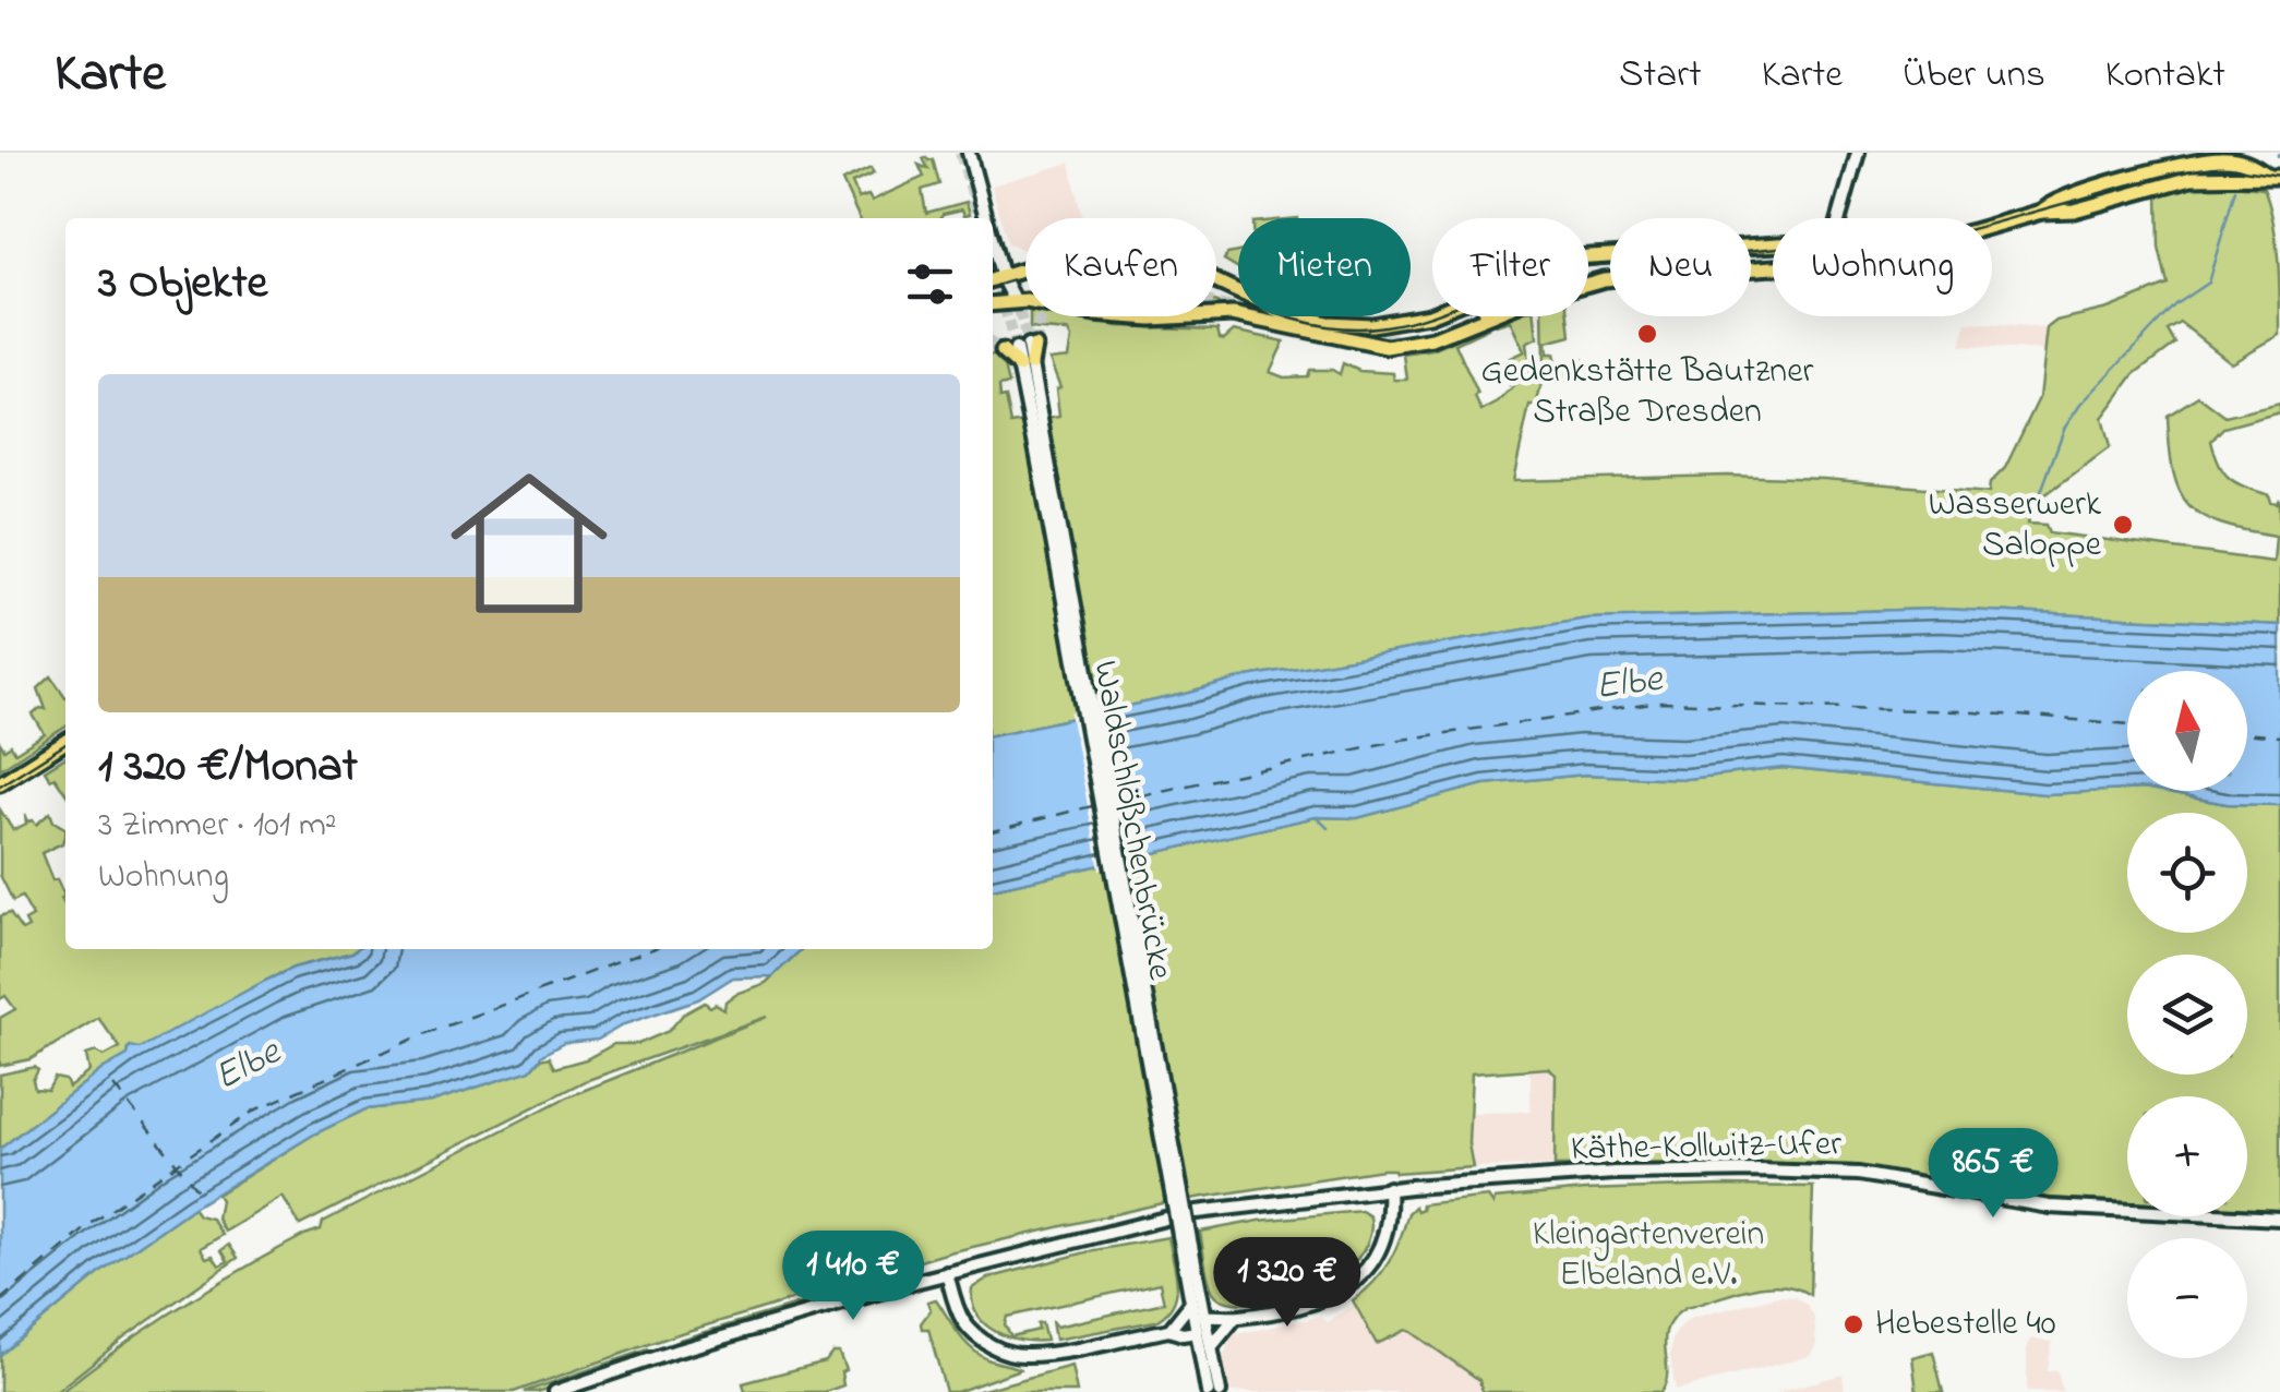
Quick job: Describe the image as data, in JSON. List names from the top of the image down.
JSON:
{
  "streets": {
    "main road": ["Waldschlößchenbrücke", "Käthe-Kollwitz-Ufer"]
  },
  "water": ["Elbe"],
  "parks": ["Kleingartenverein Elbeland e.V."],
  "places": ["Gedenkstätte Bautzner Straße Dresden", "Wasserwerk Saloppe", "Hebestelle 40"],
  "north": "top",
  "page": {
    "header": "Karte",
    "nav": [
      "Start",
      "Karte",
      "Über uns",
      "Kontakt"
    ],
    "chip": [
      "Kaufen",
      "Mieten",
      "Filter",
      "Neu",
      "Wohnung"
    ],
    "heading": "3 Objekte",
    "list": [
      {
        "name": "1 320 €/Monat",
        "note": "3 Zimmer · 101 m² · Wohnung"
      }
    ],
    "map_buttons": ["+", "−"],
    "price": ["865 €", "1 410 €", "1 320 €"]
  }
}
